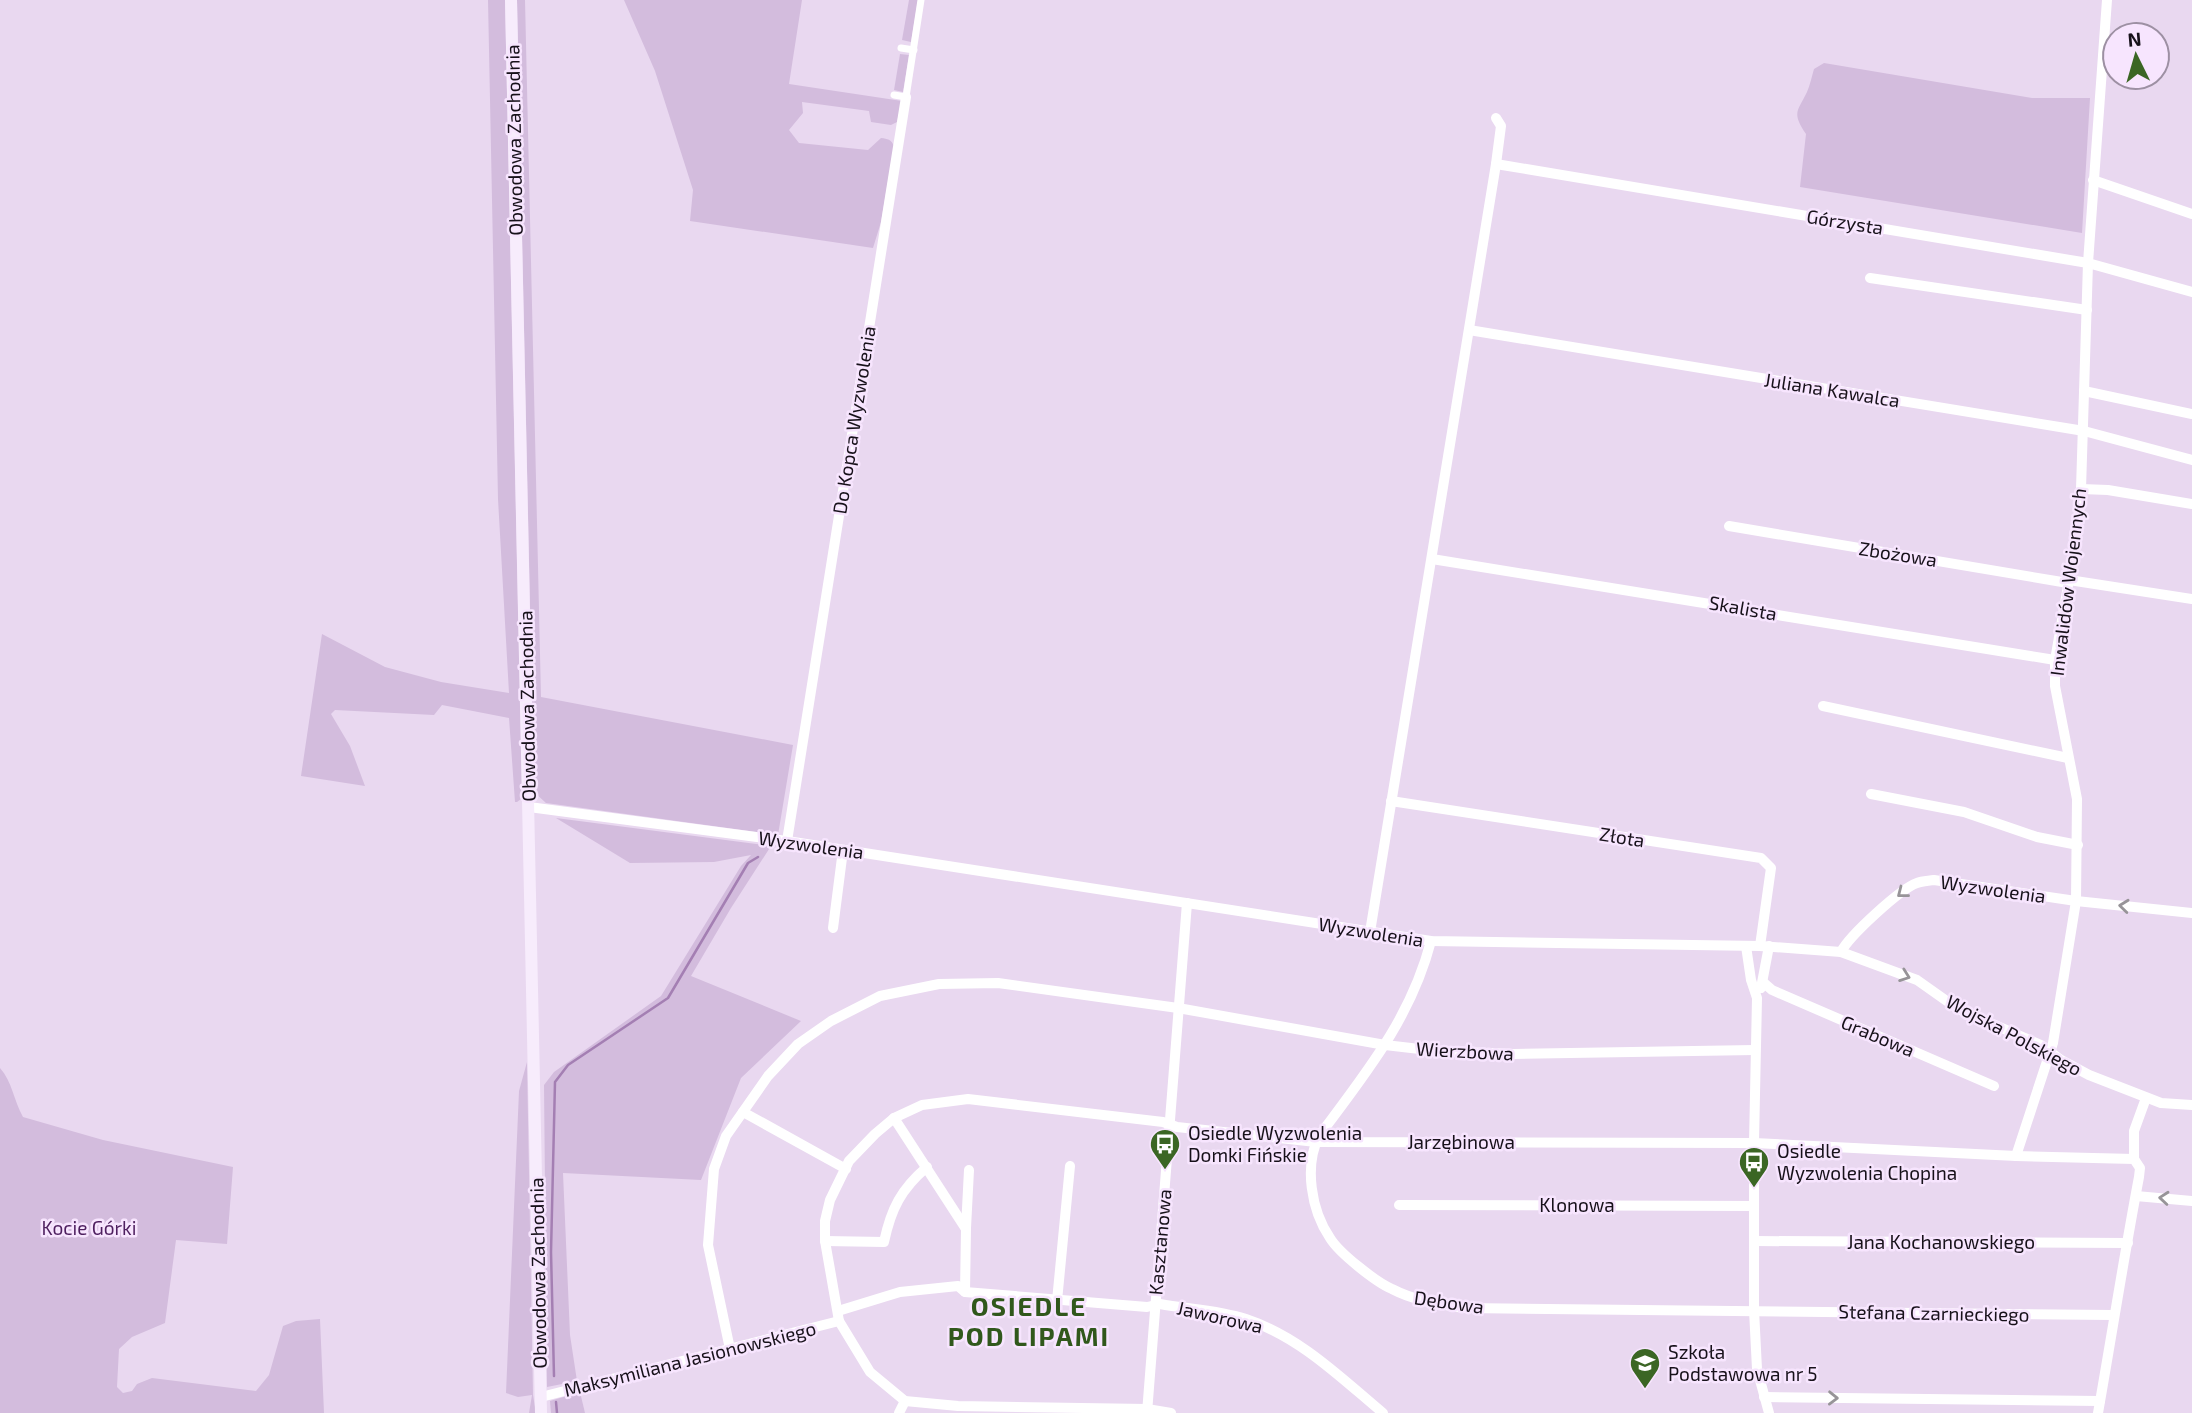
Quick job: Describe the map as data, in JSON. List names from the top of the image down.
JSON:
{
  "streets": {
    "main road": ["Obwodowa Zachodnia"],
    "street": [
      "Górzysta",
      "Juliana Kawalca",
      "Do Kopca Wyzwolenia",
      "Zbożowa",
      "Inwalidów Wojennych",
      "Skalista",
      "Złota",
      "Wyzwolenia",
      "Wojska Polskiego",
      "Grabowa",
      "Wierzbowa",
      "Jarzębinowa",
      "Klonowa",
      "Kasztanowa",
      "Jana Kochanowskiego",
      "Dębowa",
      "Stefana Czarnieckiego",
      "Jaworowa",
      "Maksymiliana Jasionowskiego"
    ]
  },
  "crossings": [
    ["Obwodowa Zachodnia", "Wyzwolenia"],
    ["Obwodowa Zachodnia", "Maksymiliana Jasionowskiego"],
    ["Górzysta", "Inwalidów Wojennych"],
    ["Juliana Kawalca", "Inwalidów Wojennych"],
    ["Do Kopca Wyzwolenia", "Wyzwolenia"],
    ["Zbożowa", "Inwalidów Wojennych"],
    ["Inwalidów Wojennych", "Skalista"],
    ["Inwalidów Wojennych", "Wyzwolenia"],
    ["Inwalidów Wojennych", "Wojska Polskiego"],
    ["Inwalidów Wojennych", "Jarzębinowa"],
    ["Złota", "Wyzwolenia"],
    ["Wyzwolenia", "Wojska Polskiego"],
    ["Wyzwolenia", "Kasztanowa"],
    ["Wyzwolenia", "Dębowa"],
    ["Wierzbowa", "Kasztanowa"],
    ["Wierzbowa", "Dębowa"],
    ["Wierzbowa", "Maksymiliana Jasionowskiego"],
    ["Jarzębinowa", "Kasztanowa"],
    ["Jarzębinowa", "Dębowa"],
    ["Jarzębinowa", "Maksymiliana Jasionowskiego"],
    ["Kasztanowa", "Jaworowa"],
    ["Dębowa", "Stefana Czarnieckiego"],
    ["Jaworowa", "Maksymiliana Jasionowskiego"]
  ],
  "one_way": ["Wojska Polskiego"],
  "districts": ["OSIEDLE POD LIPAMI"],
  "parks": ["Kocie Górki"],
  "places": {
    "bus stop": ["Osiedle Wyzwolenia Domki Fińskie", "Osiedle Wyzwolenia Chopina"],
    "school or university": ["Szkoła Podstawowa nr 5"]
  },
  "north": "top"
}
